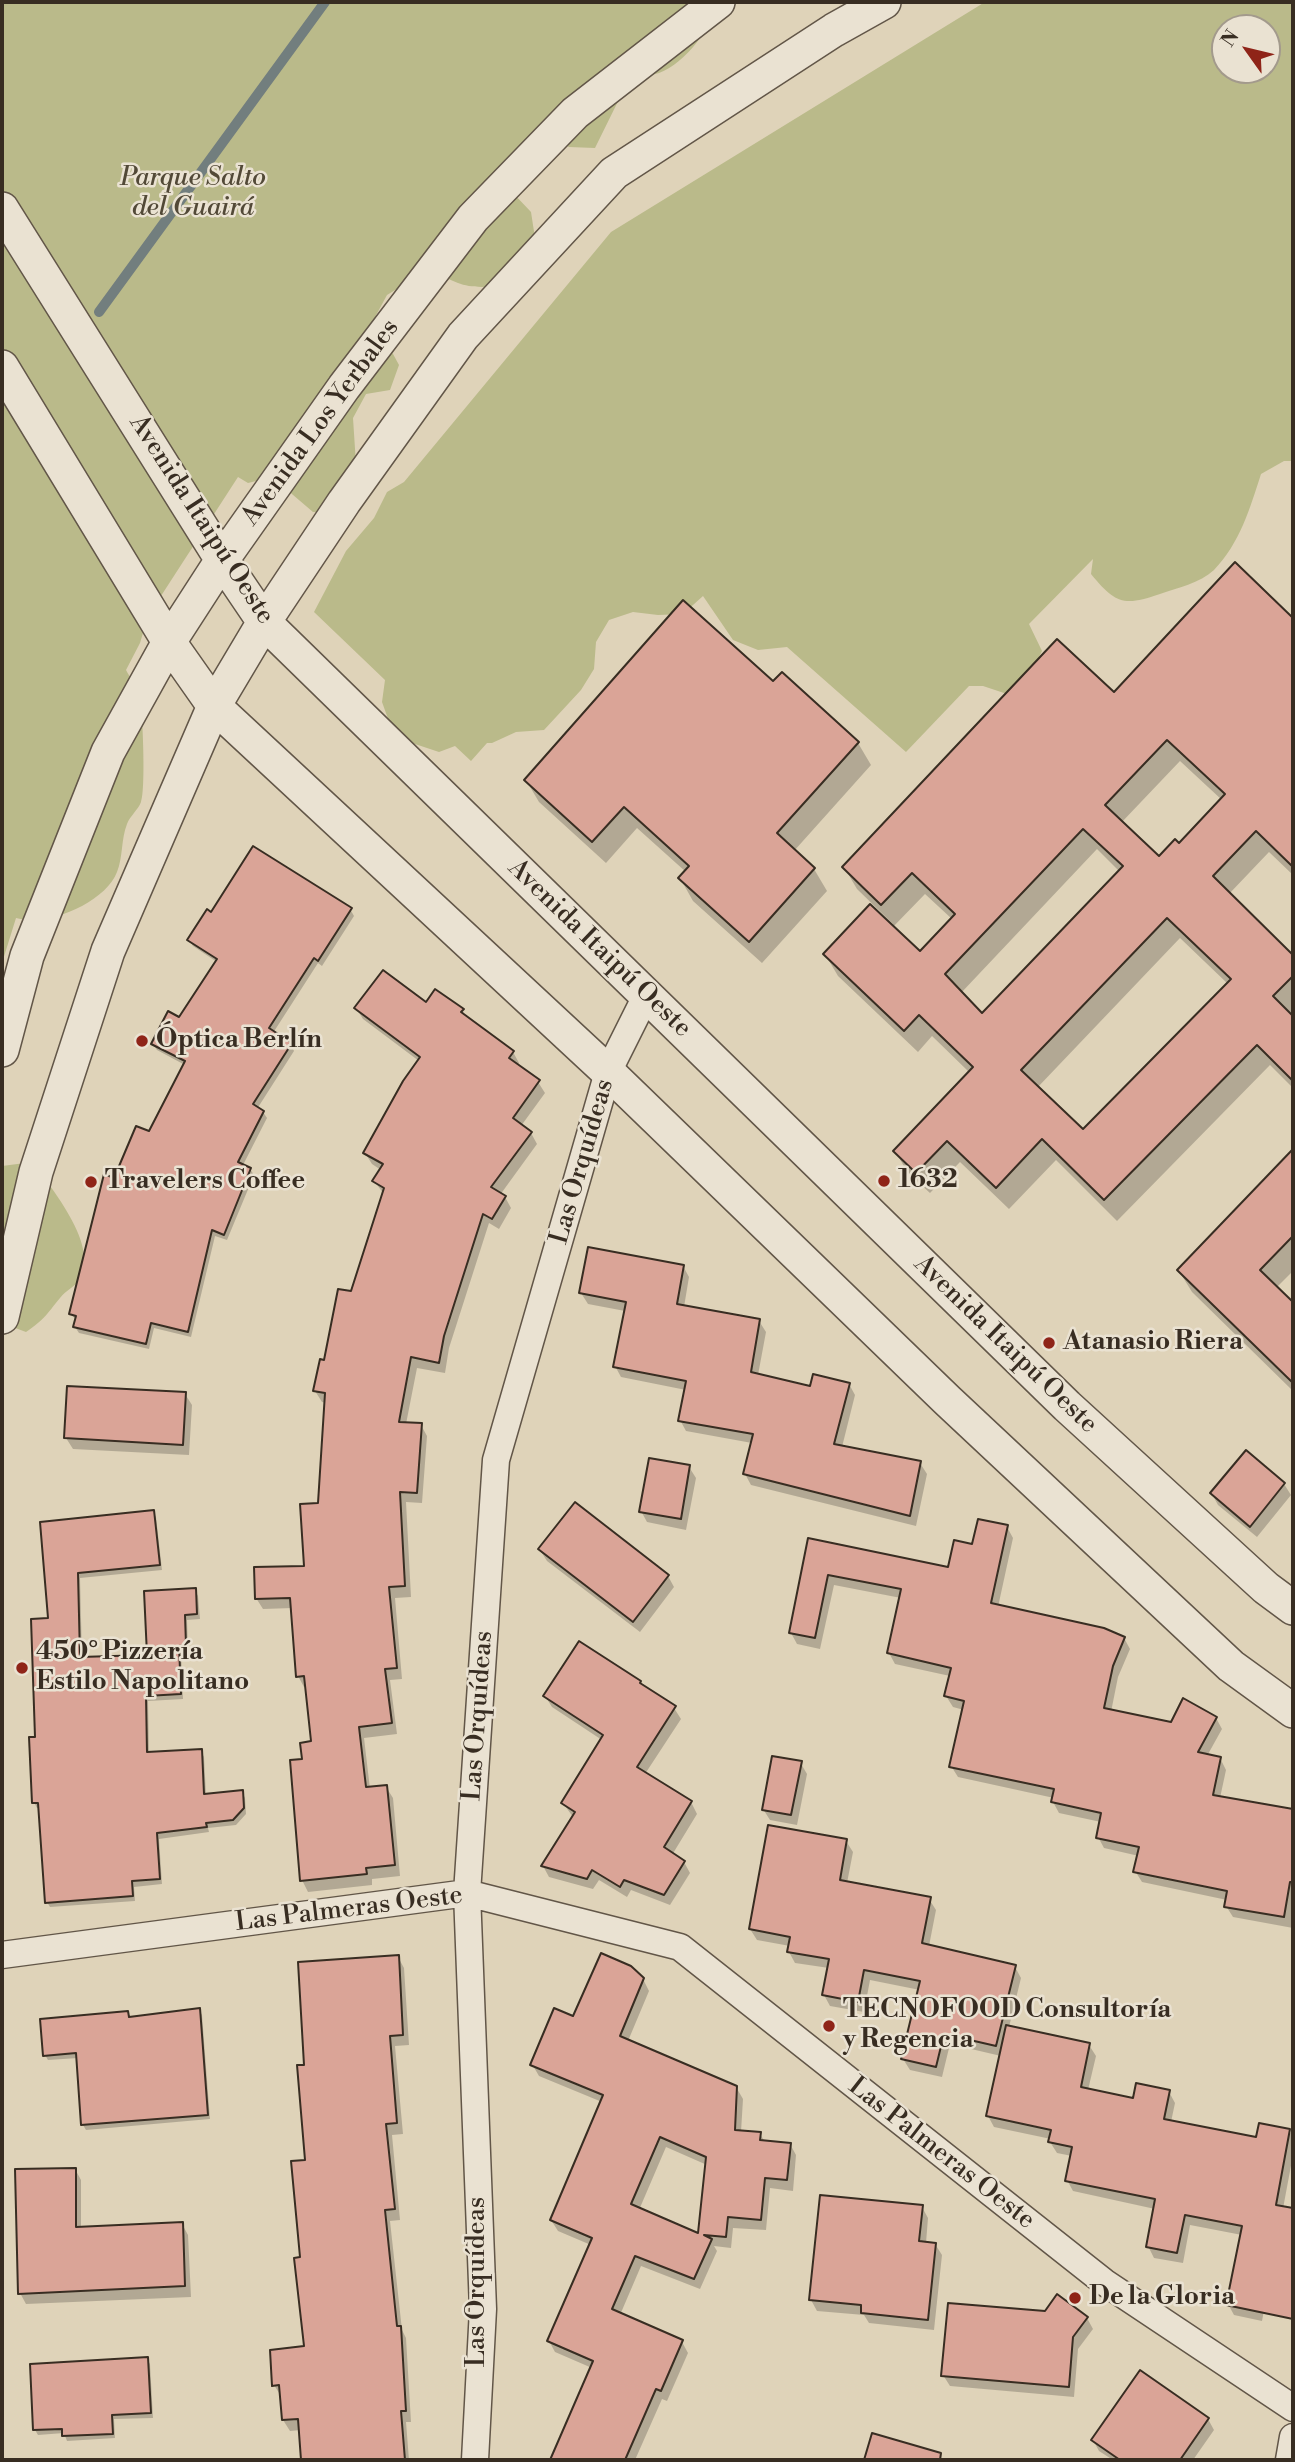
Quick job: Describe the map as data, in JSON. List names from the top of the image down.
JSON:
{
  "streets": {
    "street": [
      "Avenida Los Yerbales",
      "Avenida Itaipú Oeste",
      "Las Orquídeas",
      "Las Palmeras Oeste"
    ]
  },
  "crossings": [
    ["Avenida Los Yerbales", "Avenida Itaipú Oeste"],
    ["Avenida Itaipú Oeste", "Las Orquídeas"],
    ["Las Orquídeas", "Las Palmeras Oeste"]
  ],
  "parks": ["Parque Salto del Guairá"],
  "places": [
    "Óptica Berlín",
    "1632",
    "Travelers Coffee",
    "Atanasio Riera",
    "450° Pizzería Estilo Napolitano",
    "TECNOFOOD Consultoría y Regencia",
    "De la Gloria"
  ],
  "north": "top left"
}
